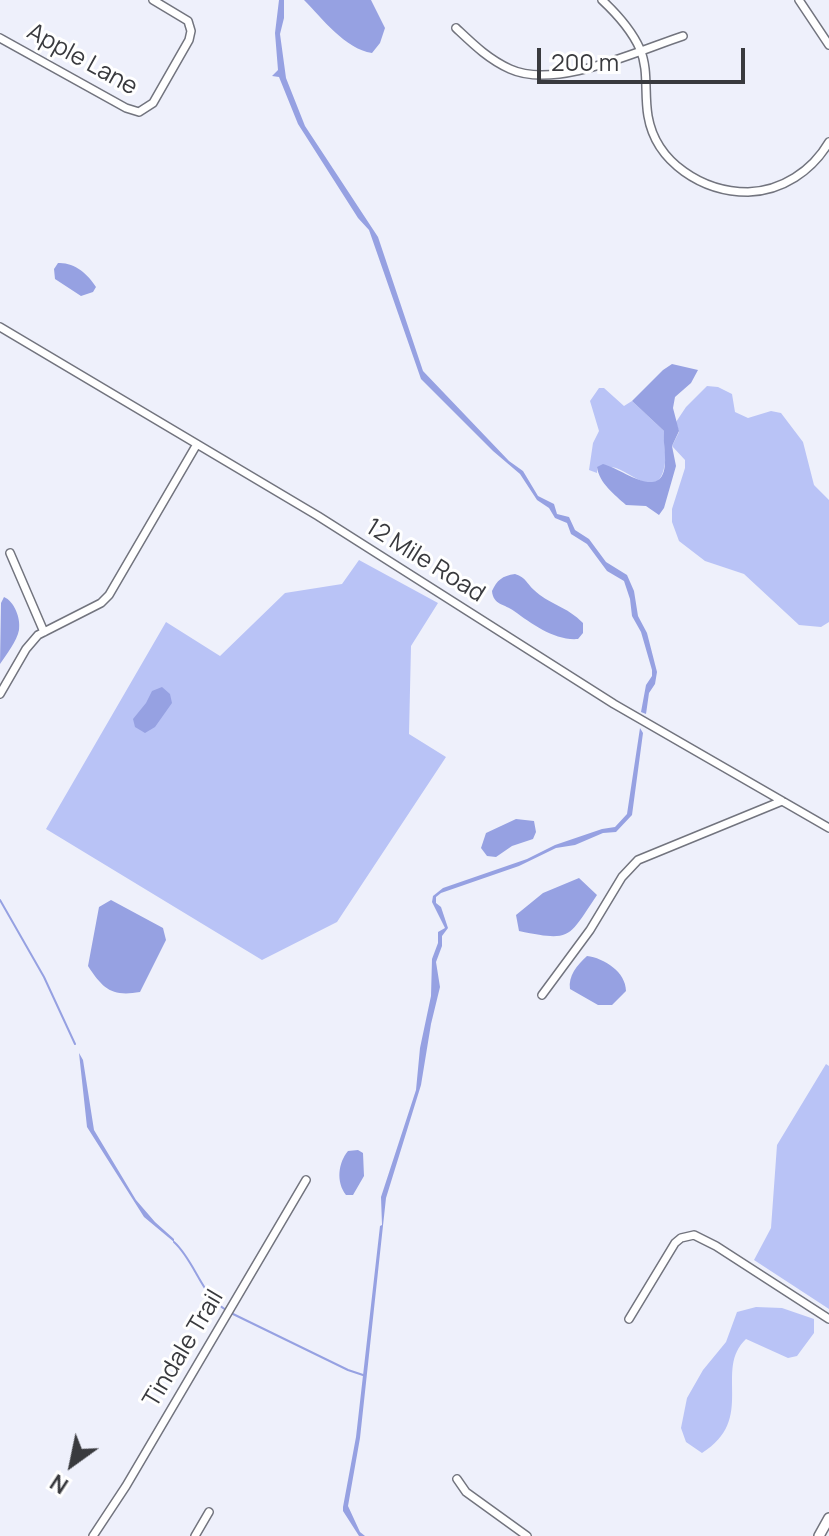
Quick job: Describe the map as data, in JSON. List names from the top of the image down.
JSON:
{
  "streets": {
    "street": ["Apple Lane", "12 Mile Road", "Tindale Trail"]
  },
  "scale_bar": "200 m",
  "north": "bottom left"
}
